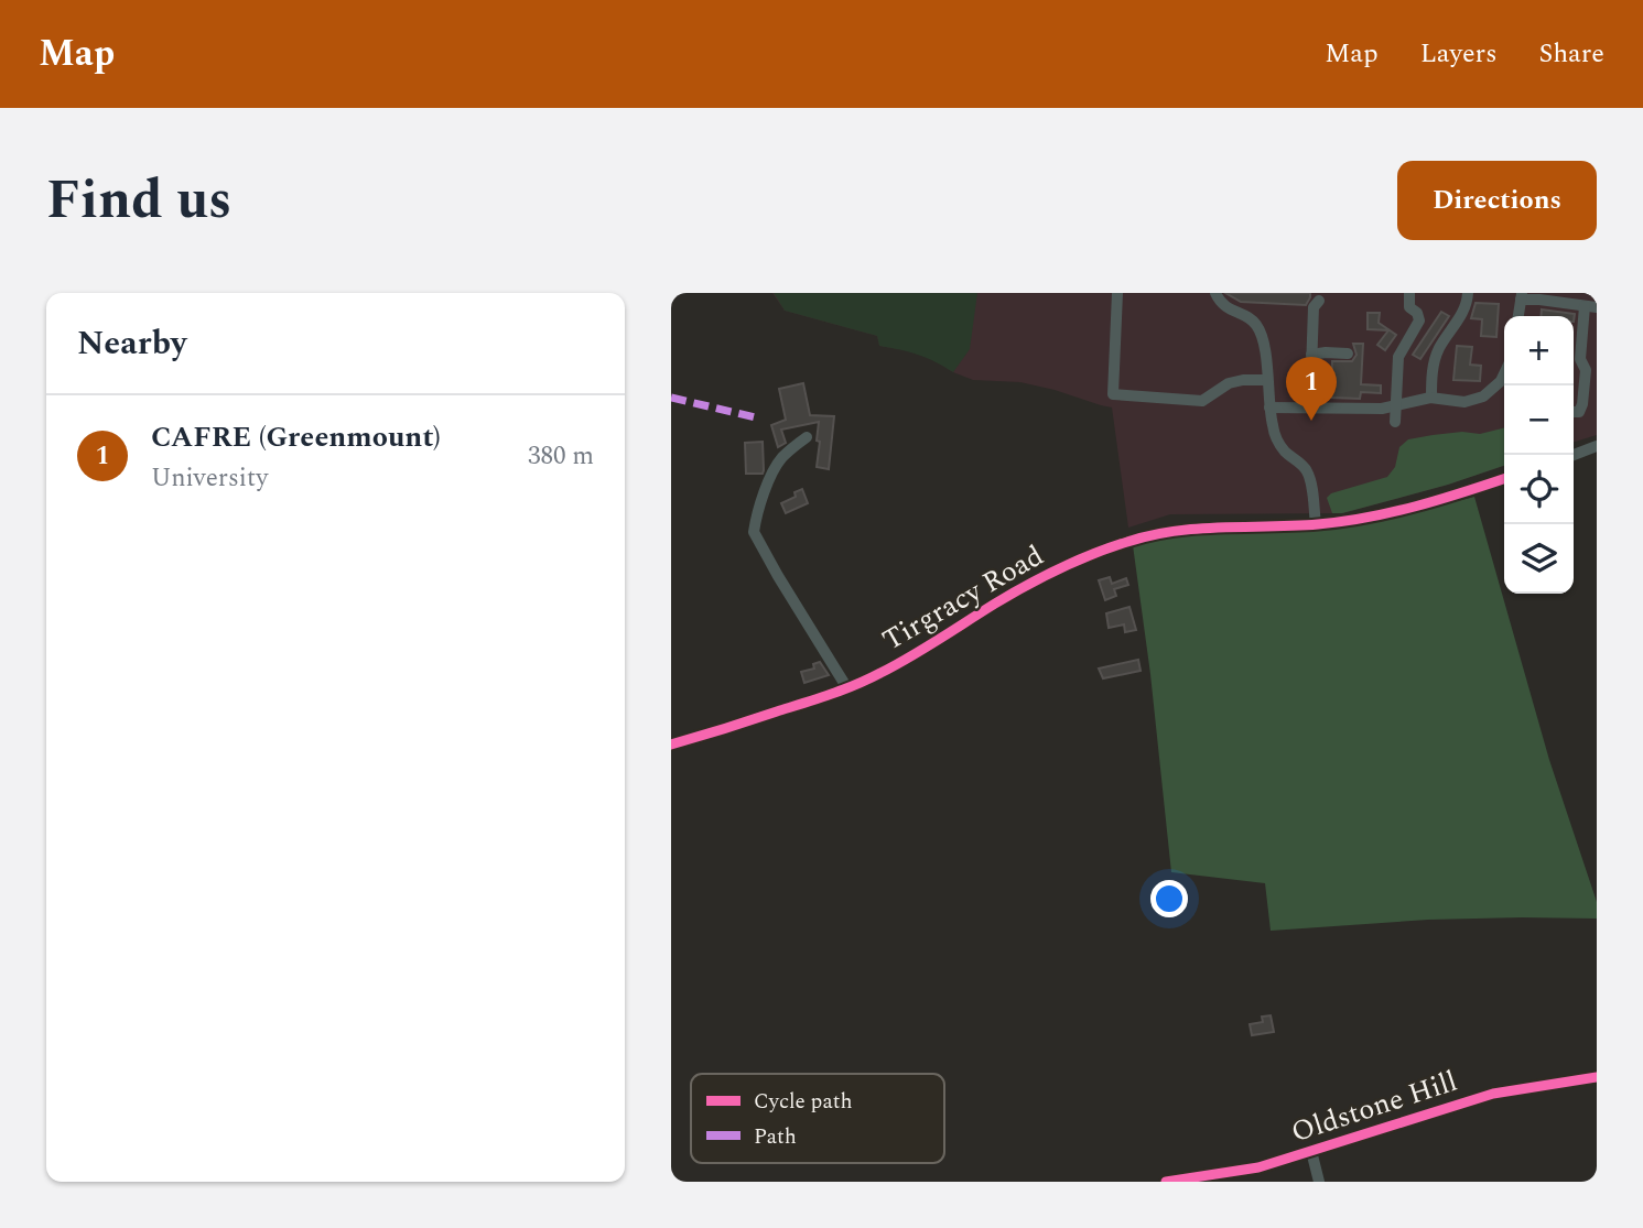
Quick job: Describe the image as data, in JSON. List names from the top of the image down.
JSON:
{
  "streets": {
    "street": ["Tirgracy Road", "Oldstone Hill"]
  },
  "legend": ["Cycle path", "Path"],
  "page": {
    "header": "Map",
    "nav": ["Map", "Layers", "Share"],
    "title": "Find us",
    "buttons": "Directions",
    "heading": "Nearby",
    "map_buttons": ["+", "−"],
    "pins": "1",
    "list": [
      {
        "mark": "1",
        "name": "CAFRE (Greenmount)",
        "note": "University",
        "value": "380 m"
      }
    ]
  }
}
